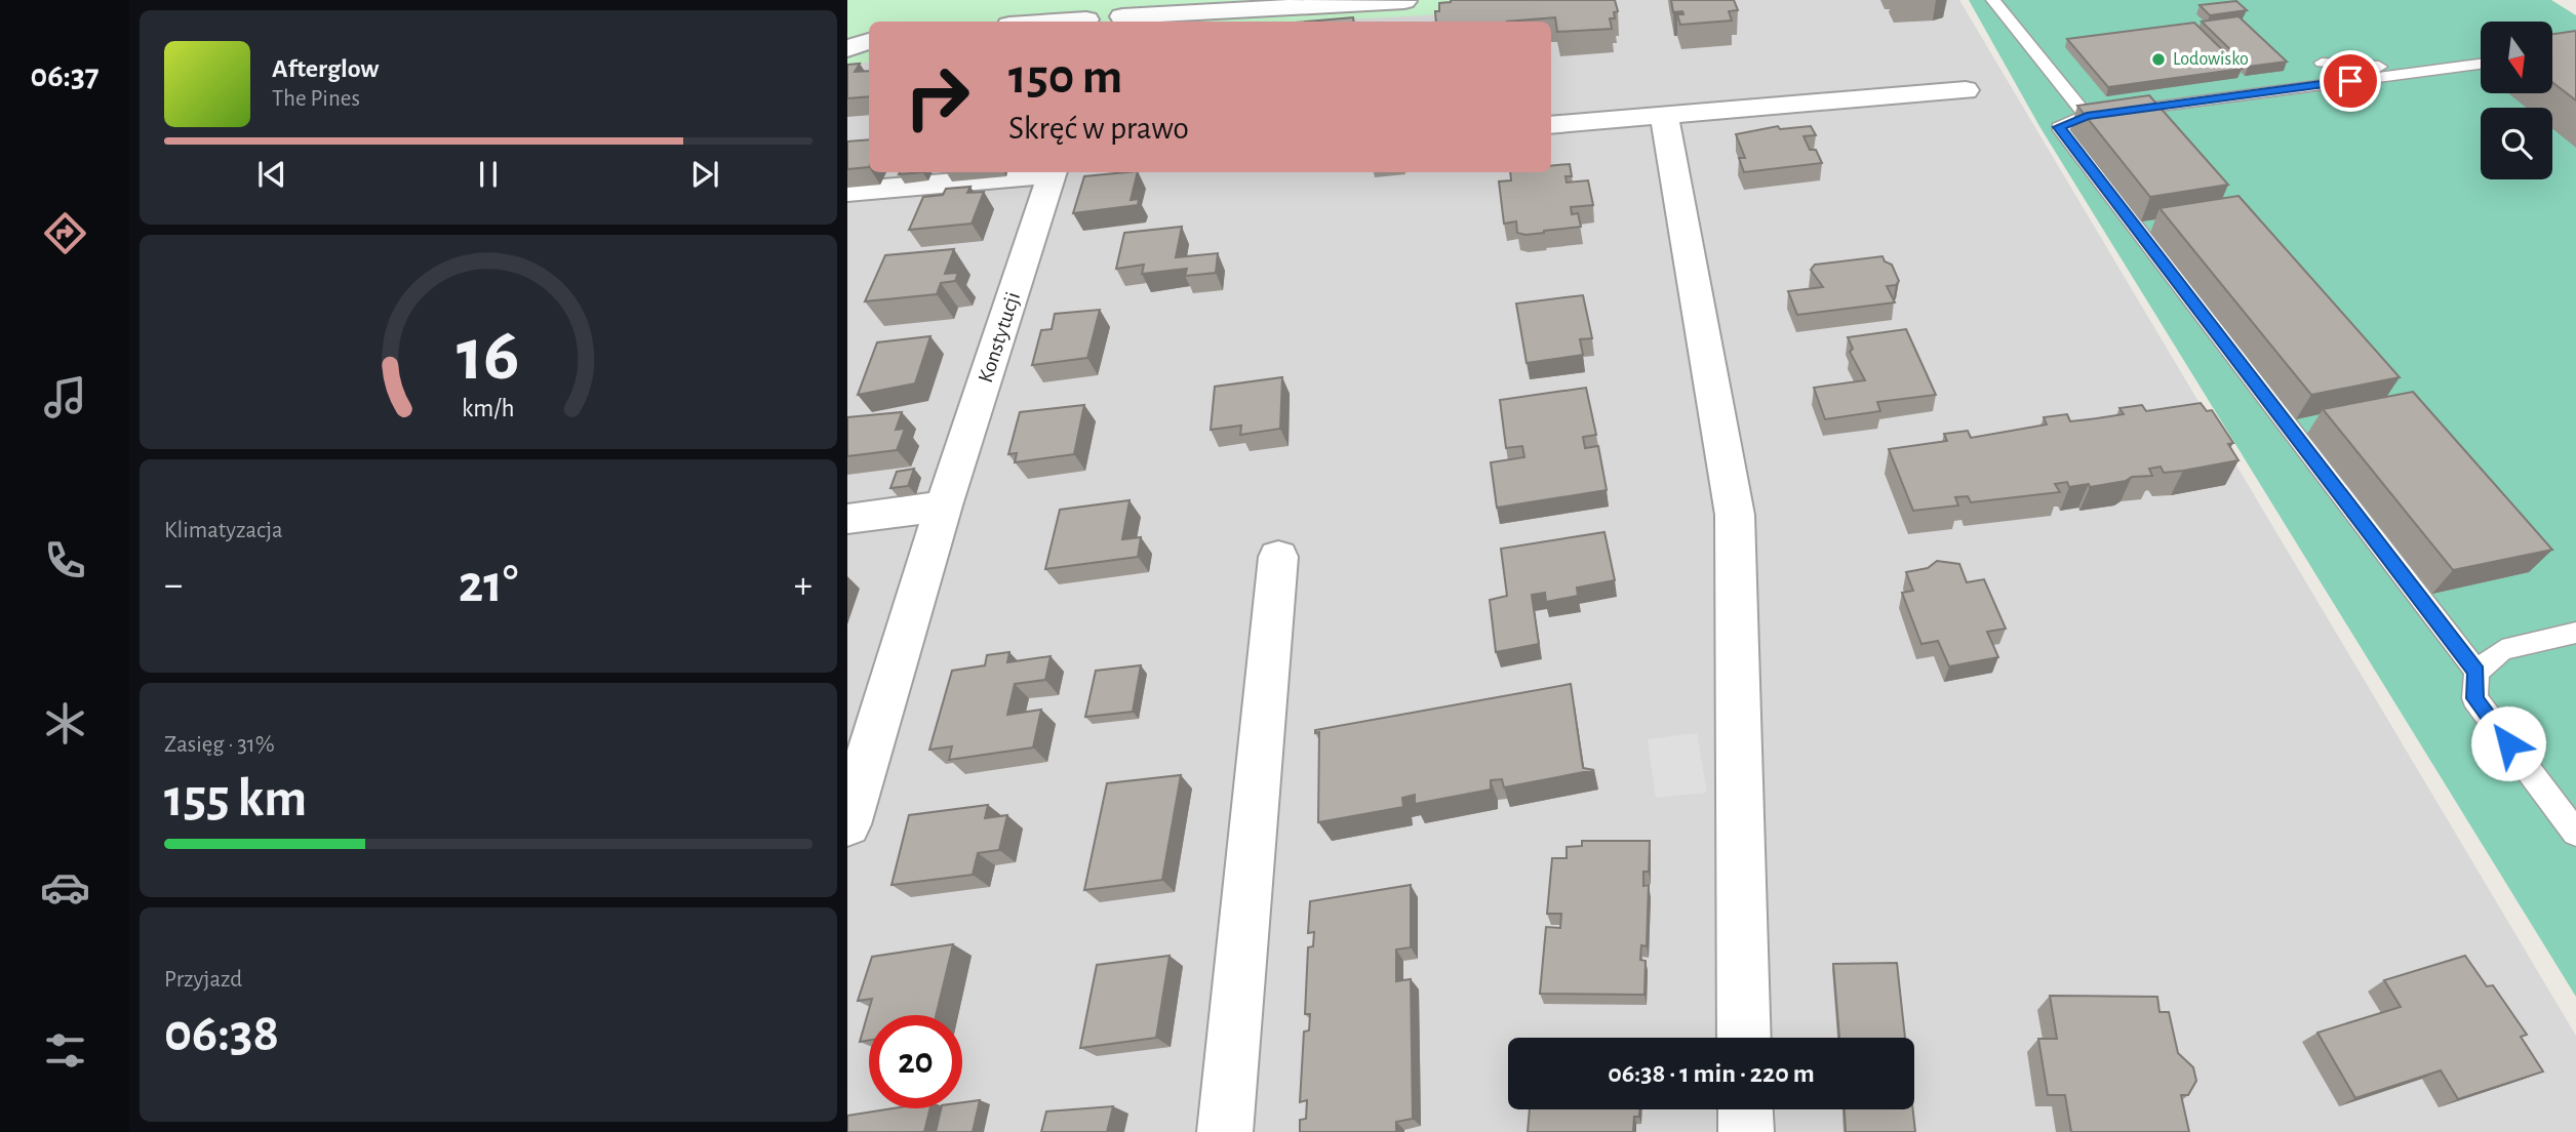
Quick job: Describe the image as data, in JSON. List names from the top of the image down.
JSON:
{
  "streets": {
    "street": ["Konstytucji"]
  },
  "places": ["Lodowisko"],
  "north": "bottom",
  "page": {
    "tabs": "06:37",
    "turn": ["150 m", "Skręć w prawo"],
    "song": ["Afterglow", "The Pines"],
    "tile": [
      "Klimatyzacja",
      ["Zasięg · 31%", "155 km"],
      ["Przyjazd", "06:38"]
    ],
    "heat": ["−", "21°", "+"],
    "limit": "20",
    "trip": "06:38 · 1 min · 220 m",
    "gauge": ["16", "km/h"]
  }
}
